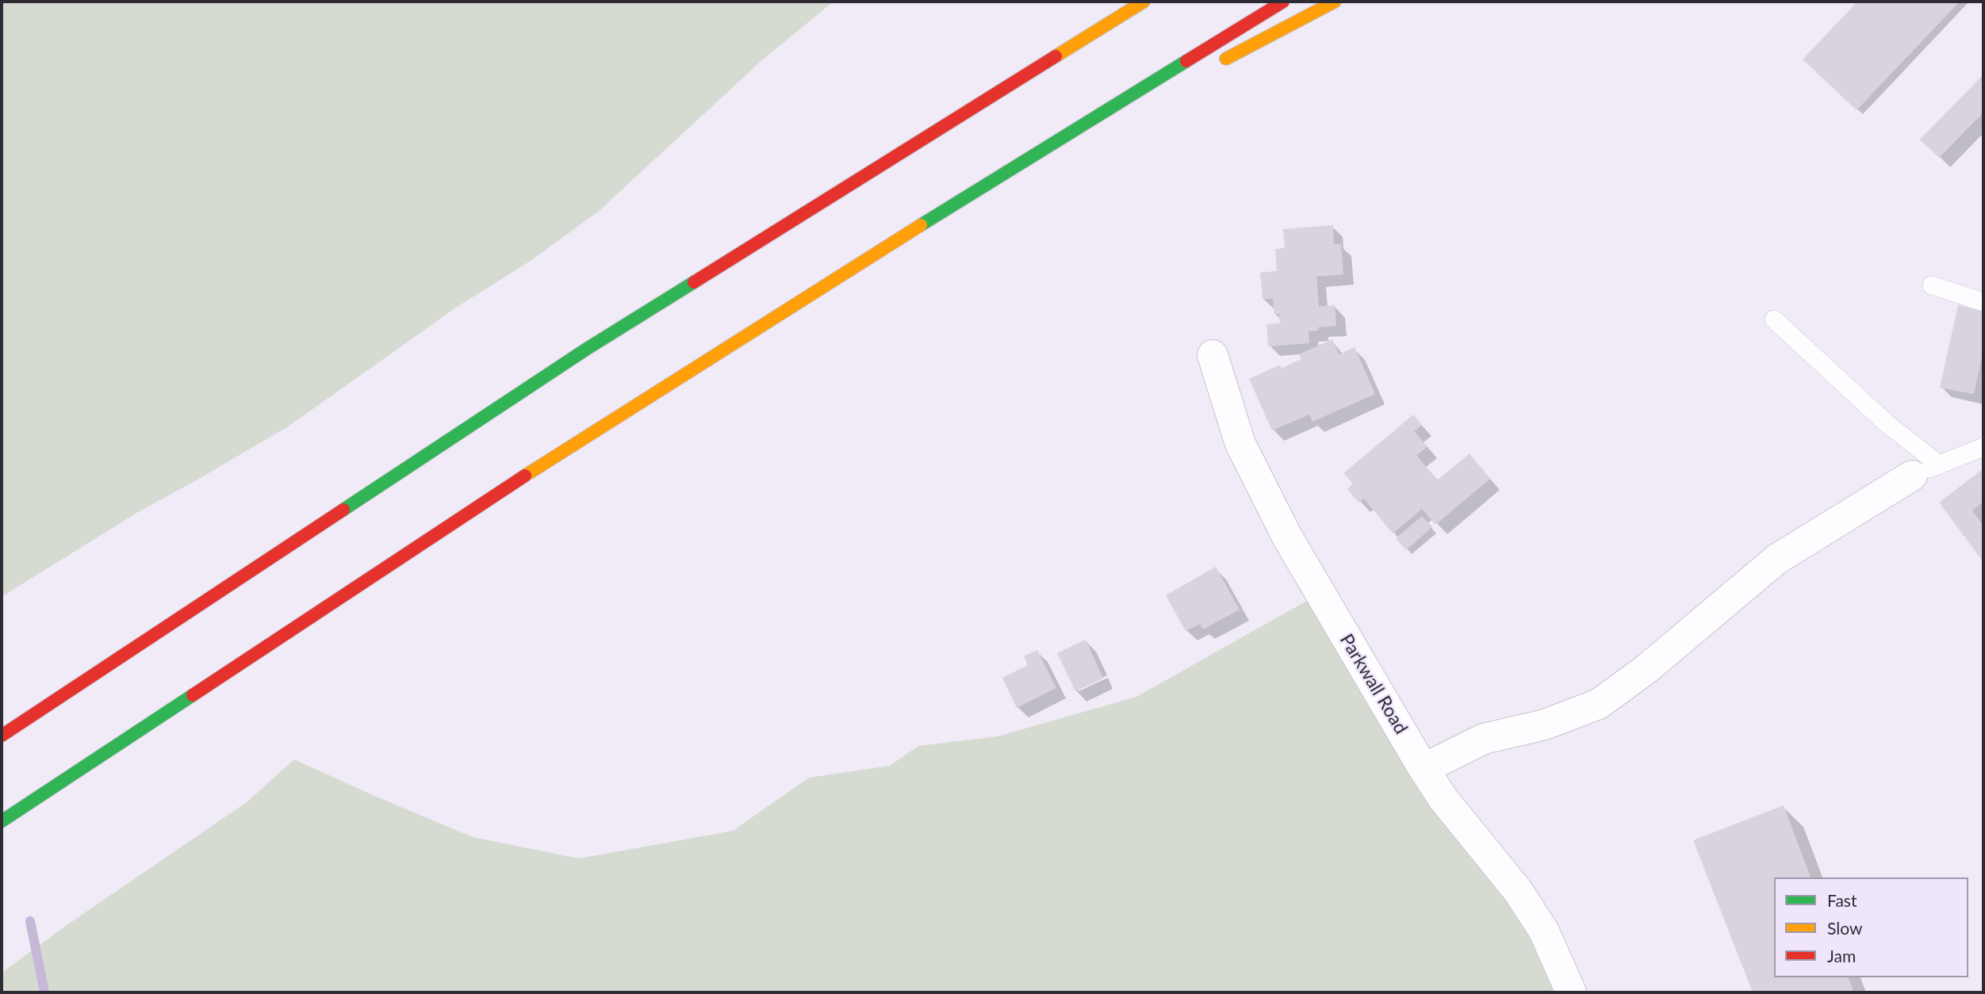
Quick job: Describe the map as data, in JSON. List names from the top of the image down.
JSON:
{
  "streets": {
    "street": ["Parkwall Road"]
  },
  "legend": ["Fast", "Slow", "Jam"]
}
